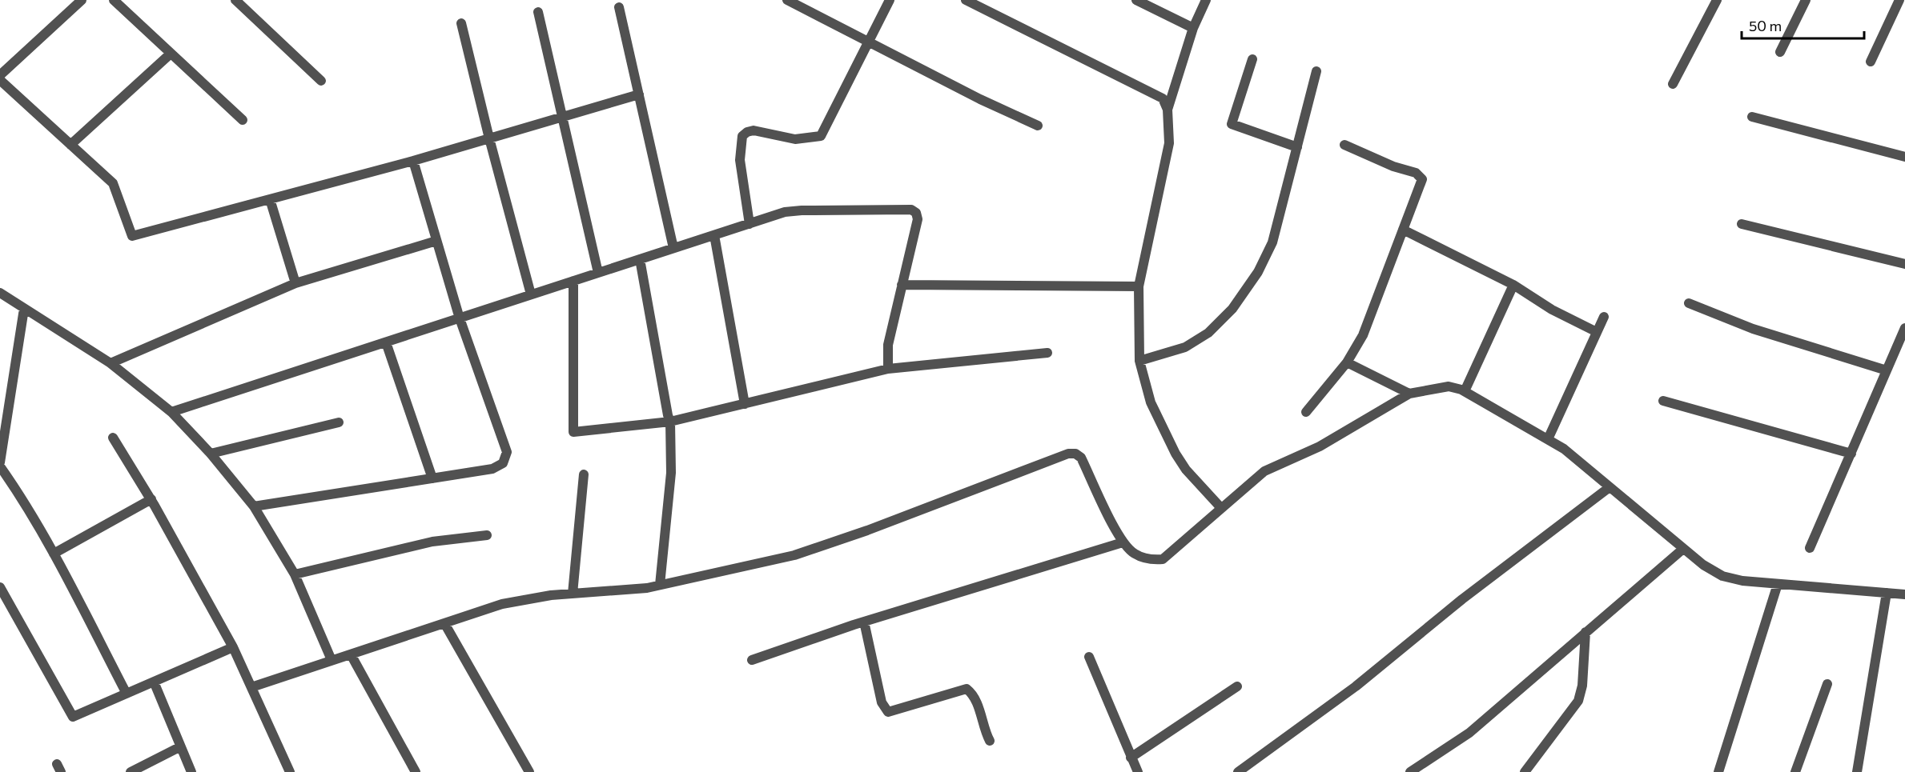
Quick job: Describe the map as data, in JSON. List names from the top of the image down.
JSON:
{
  "scale_bar": "50 m"
}
